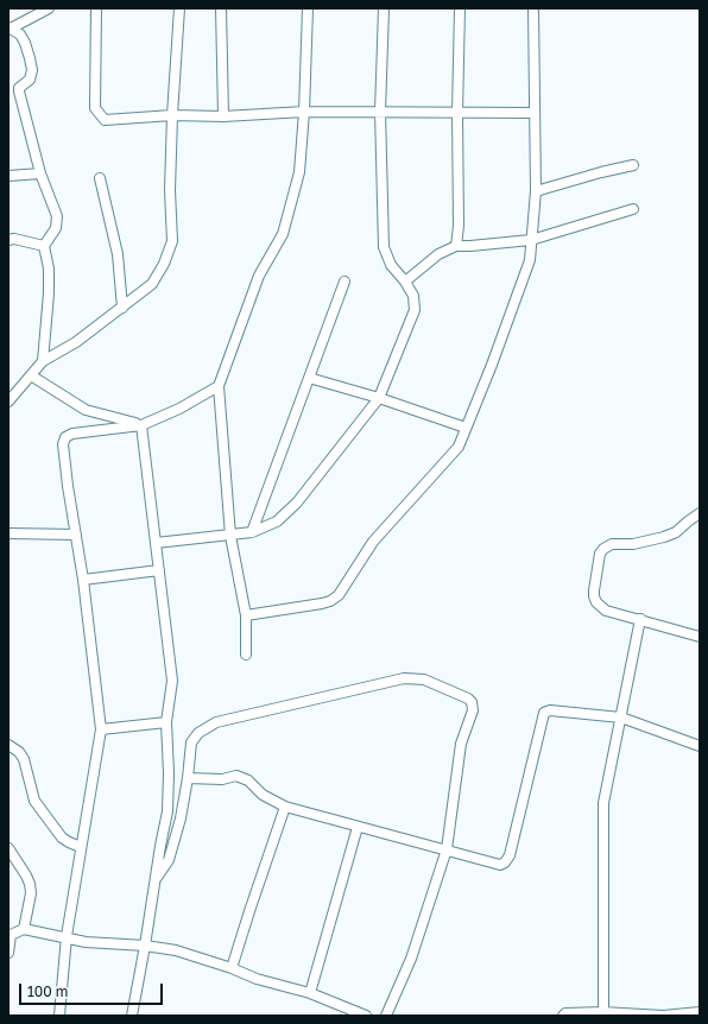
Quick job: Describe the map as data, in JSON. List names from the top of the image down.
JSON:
{
  "scale_bar": "100 m"
}
